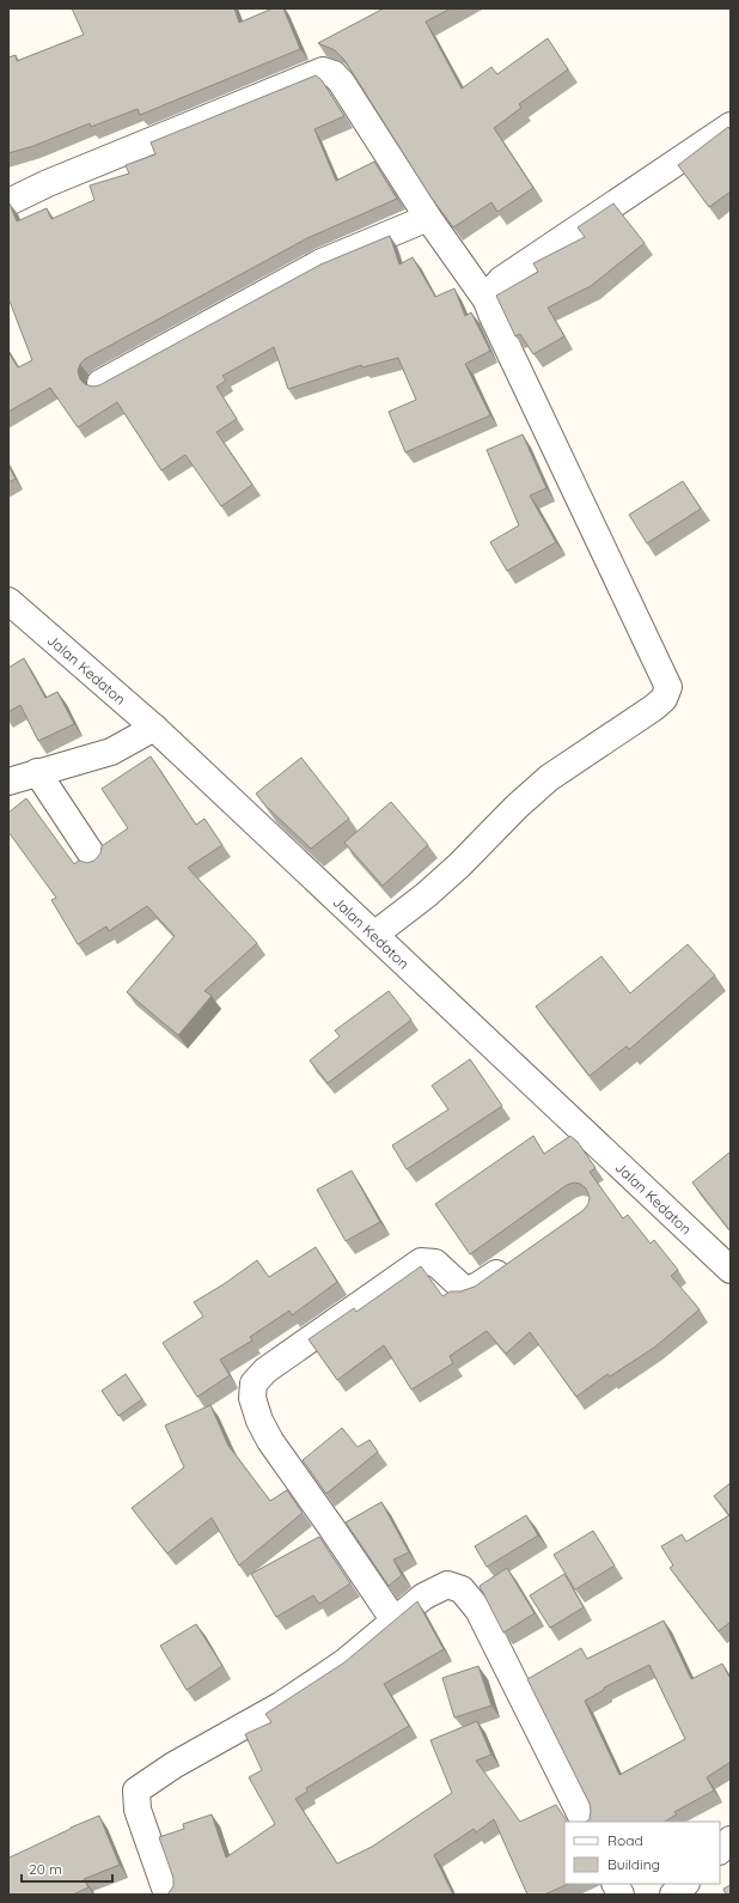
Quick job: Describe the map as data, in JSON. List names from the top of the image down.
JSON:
{
  "streets": {
    "street": ["Jalan Kedaton"]
  },
  "legend": ["Road", "Building"],
  "scale_bar": "20 m"
}
